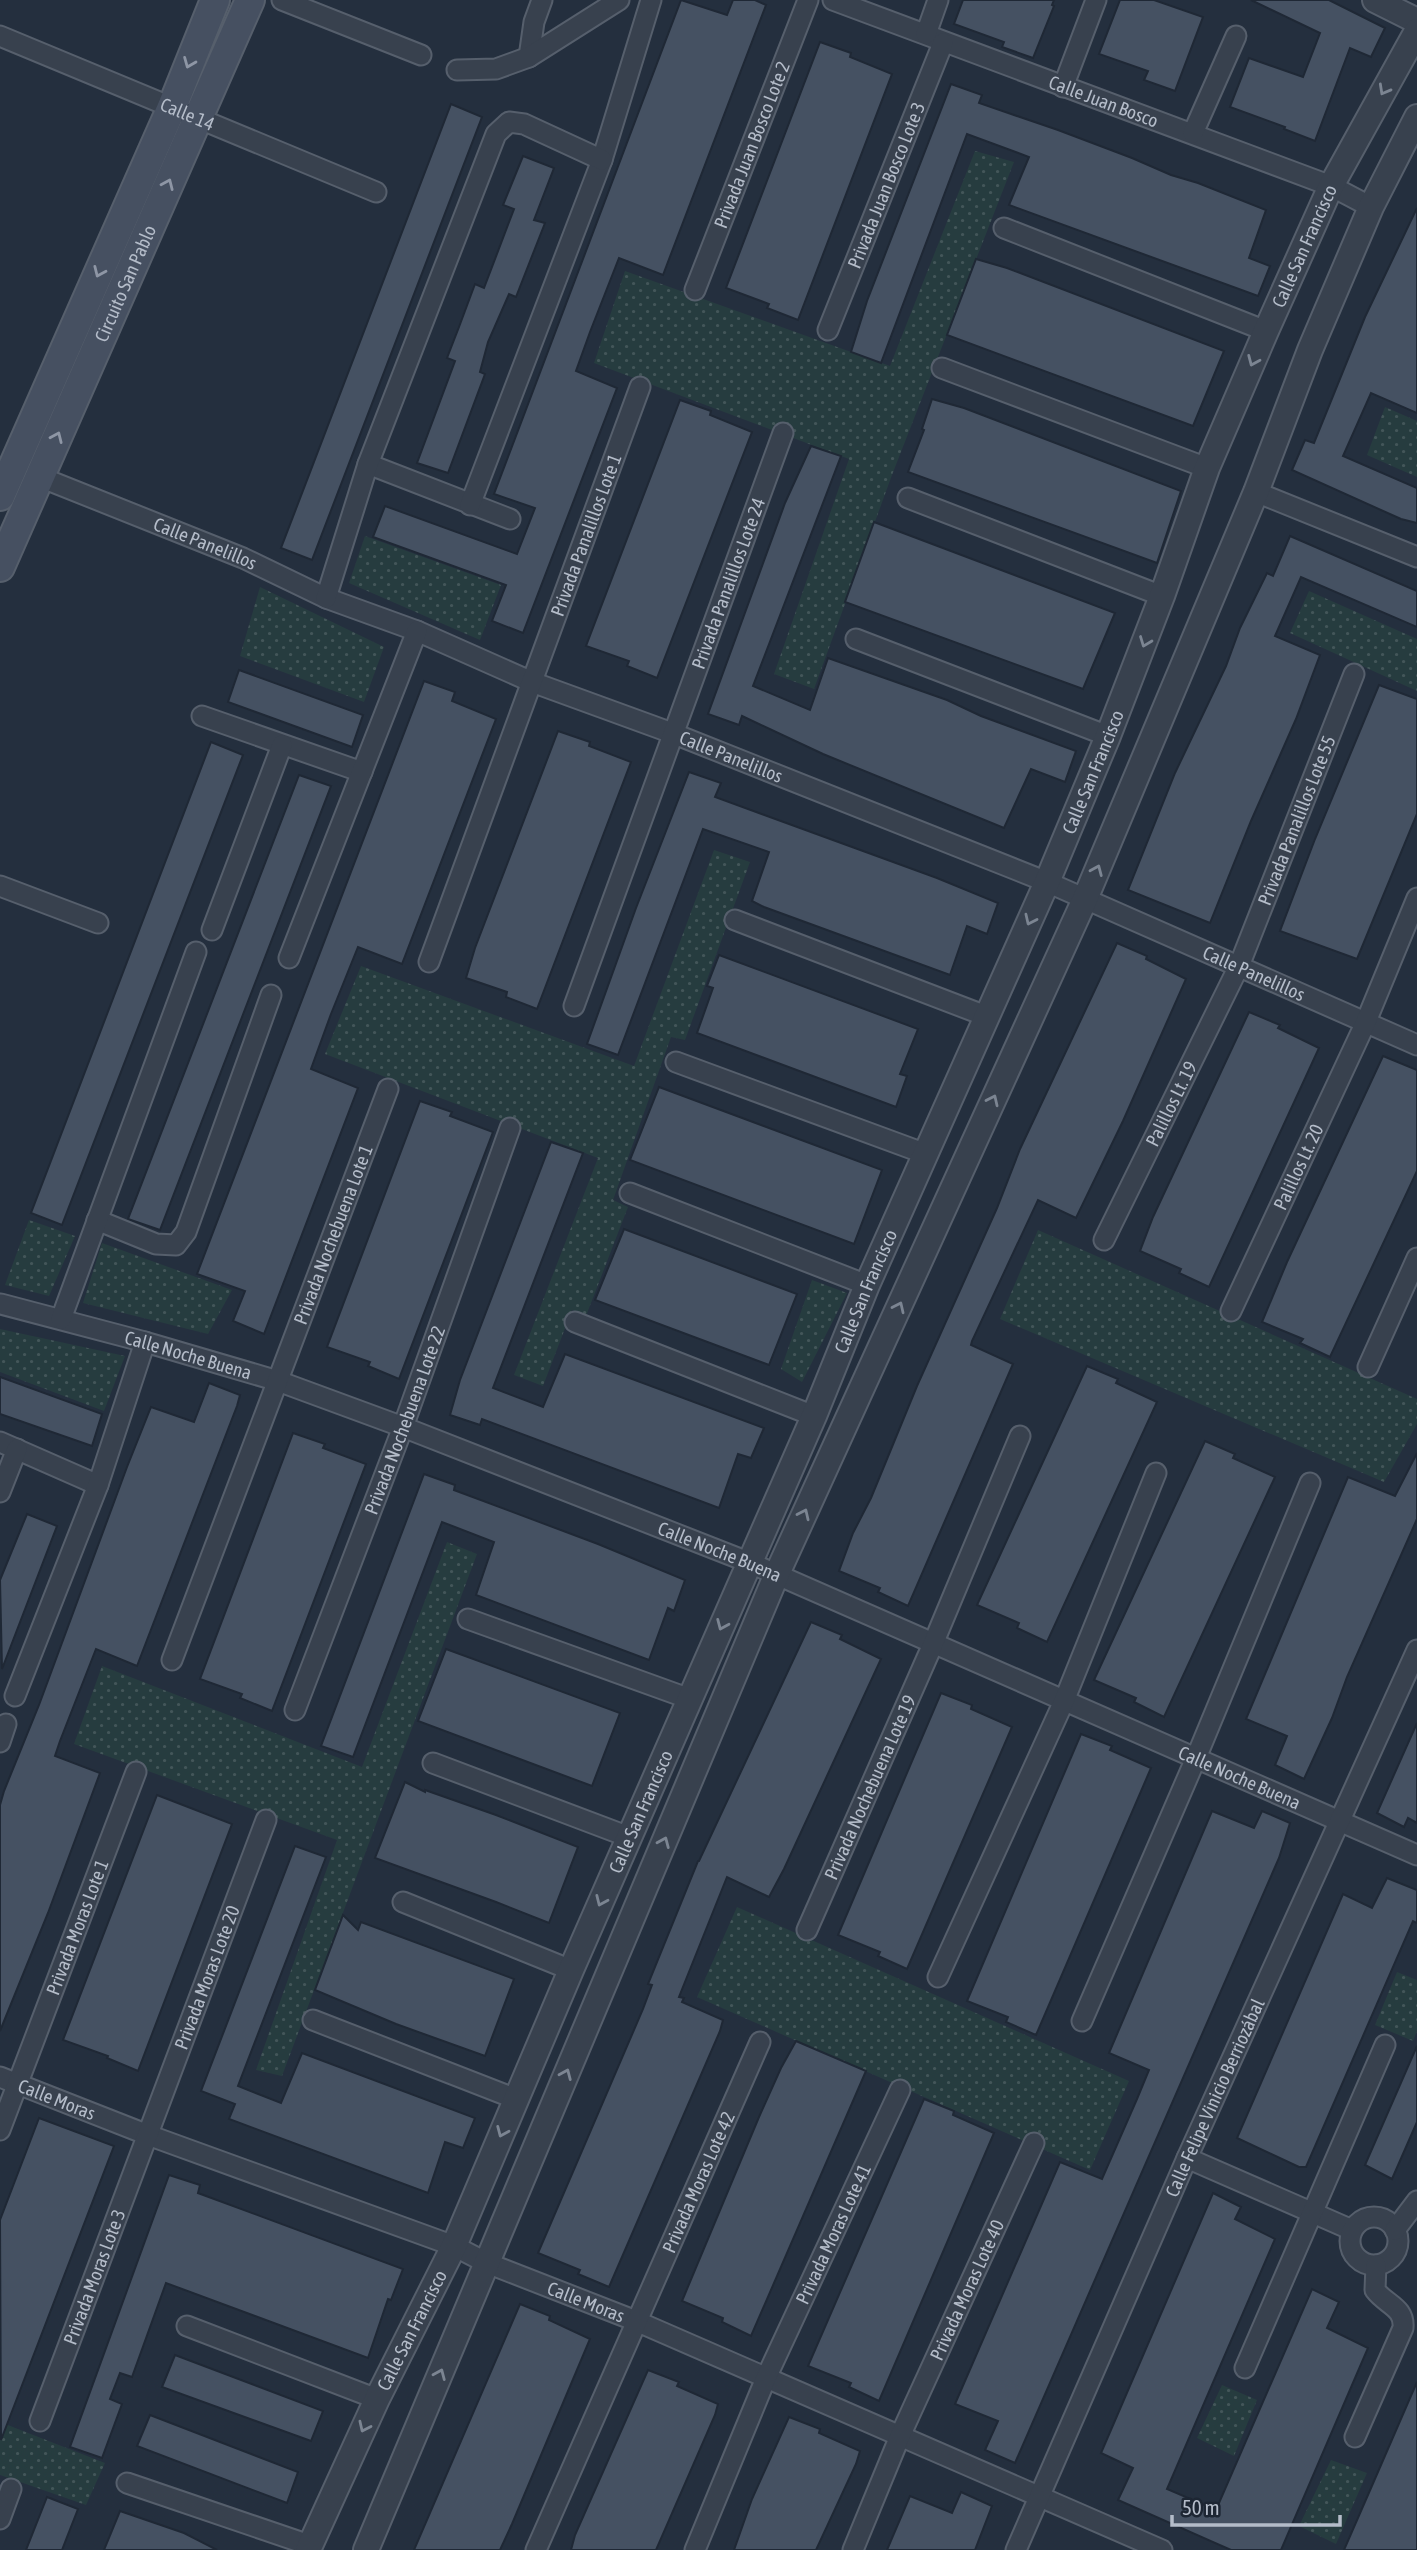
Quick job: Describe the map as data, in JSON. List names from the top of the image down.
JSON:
{
  "streets": {
    "main road": ["Circuito San Pablo"],
    "street": [
      "Calle Juan Bosco",
      "Calle 14",
      "Privada Juan Bosco Lote 2",
      "Privada Juan Bosco Lote 3",
      "Calle San Francisco",
      "Privada Panalillos Lote 1",
      "Calle Panelillos",
      "Privada Panalillos Lote 24",
      "Privada Panalillos Lote 55",
      "Palillos Lt. 19",
      "Palillos Lt. 20",
      "Privada Nochebuena Lote 1",
      "Calle Noche Buena",
      "Privada Nochebuena Lote 22",
      "Privada Nochebuena Lote 19",
      "Privada Moras Lote 1",
      "Privada Moras Lote 20",
      "Calle Moras",
      "Calle Felipe Vinicio Berriozábal",
      "Privada Moras Lote 42",
      "Privada Moras Lote 41",
      "Privada Moras Lote 3",
      "Privada Moras Lote 40"
    ]
  },
  "crossings": [
    ["Calle Juan Bosco", "Privada Juan Bosco Lote 3"],
    ["Calle Juan Bosco", "Calle San Francisco"],
    ["Calle 14", "Circuito San Pablo"],
    ["Calle San Francisco", "Calle Panelillos"],
    ["Calle San Francisco", "Calle Noche Buena"],
    ["Calle San Francisco", "Calle Moras"],
    ["Circuito San Pablo", "Calle Panelillos"],
    ["Privada Panalillos Lote 1", "Calle Panelillos"],
    ["Calle Panelillos", "Privada Panalillos Lote 24"],
    ["Calle Panelillos", "Privada Panalillos Lote 55"],
    ["Calle Panelillos", "Palillos Lt. 19"],
    ["Calle Panelillos", "Palillos Lt. 20"],
    ["Privada Panalillos Lote 55", "Palillos Lt. 19"],
    ["Privada Nochebuena Lote 1", "Calle Noche Buena"],
    ["Calle Noche Buena", "Privada Nochebuena Lote 22"],
    ["Calle Noche Buena", "Privada Nochebuena Lote 19"],
    ["Calle Noche Buena", "Calle Felipe Vinicio Berriozábal"],
    ["Privada Moras Lote 1", "Calle Moras"],
    ["Privada Moras Lote 20", "Calle Moras"],
    ["Privada Moras Lote 20", "Privada Moras Lote 3"],
    ["Calle Moras", "Calle Felipe Vinicio Berriozábal"],
    ["Calle Moras", "Privada Moras Lote 42"],
    ["Calle Moras", "Privada Moras Lote 41"],
    ["Calle Moras", "Privada Moras Lote 3"],
    ["Calle Moras", "Privada Moras Lote 40"]
  ],
  "scale_bar": "50 m"
}
